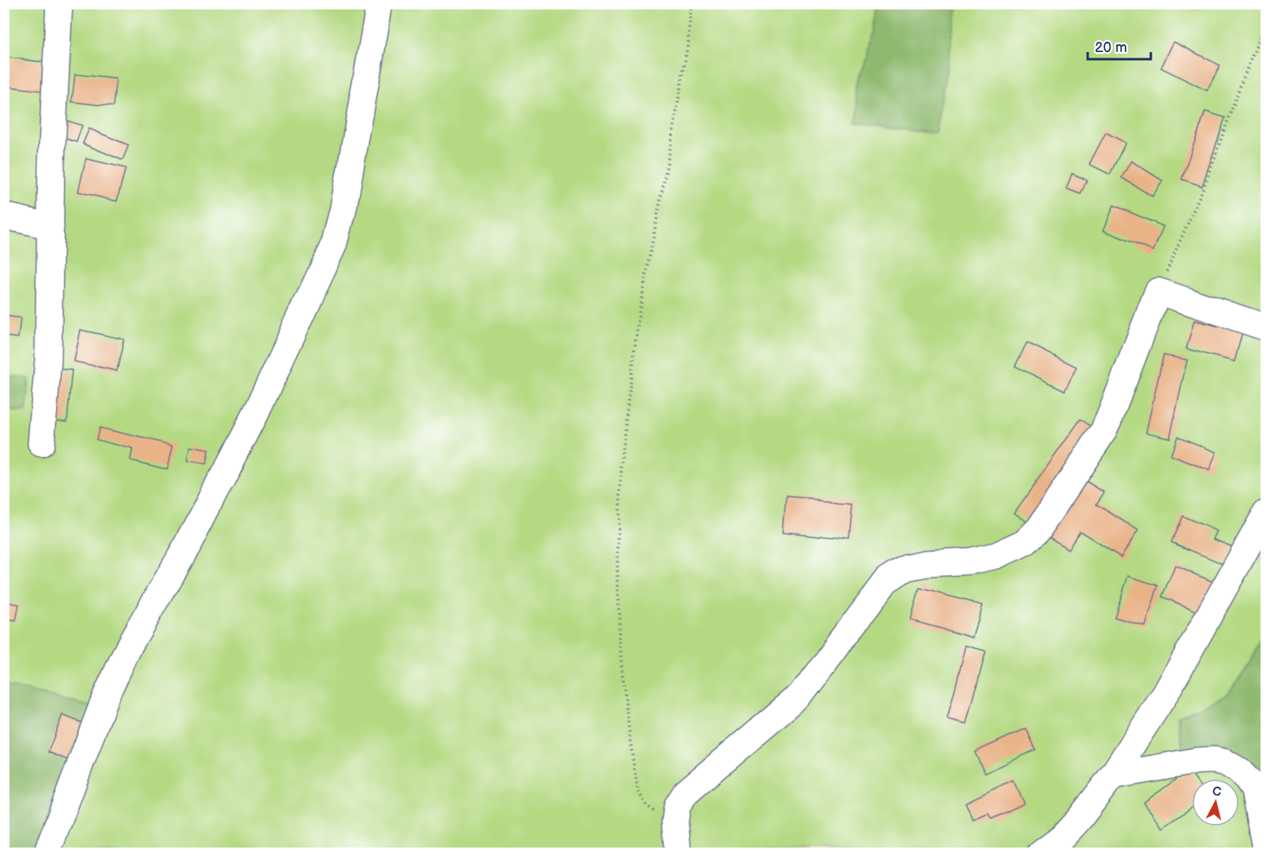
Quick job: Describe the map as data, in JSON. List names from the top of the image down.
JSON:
{
  "scale_bar": "20 m",
  "north": "top"
}
